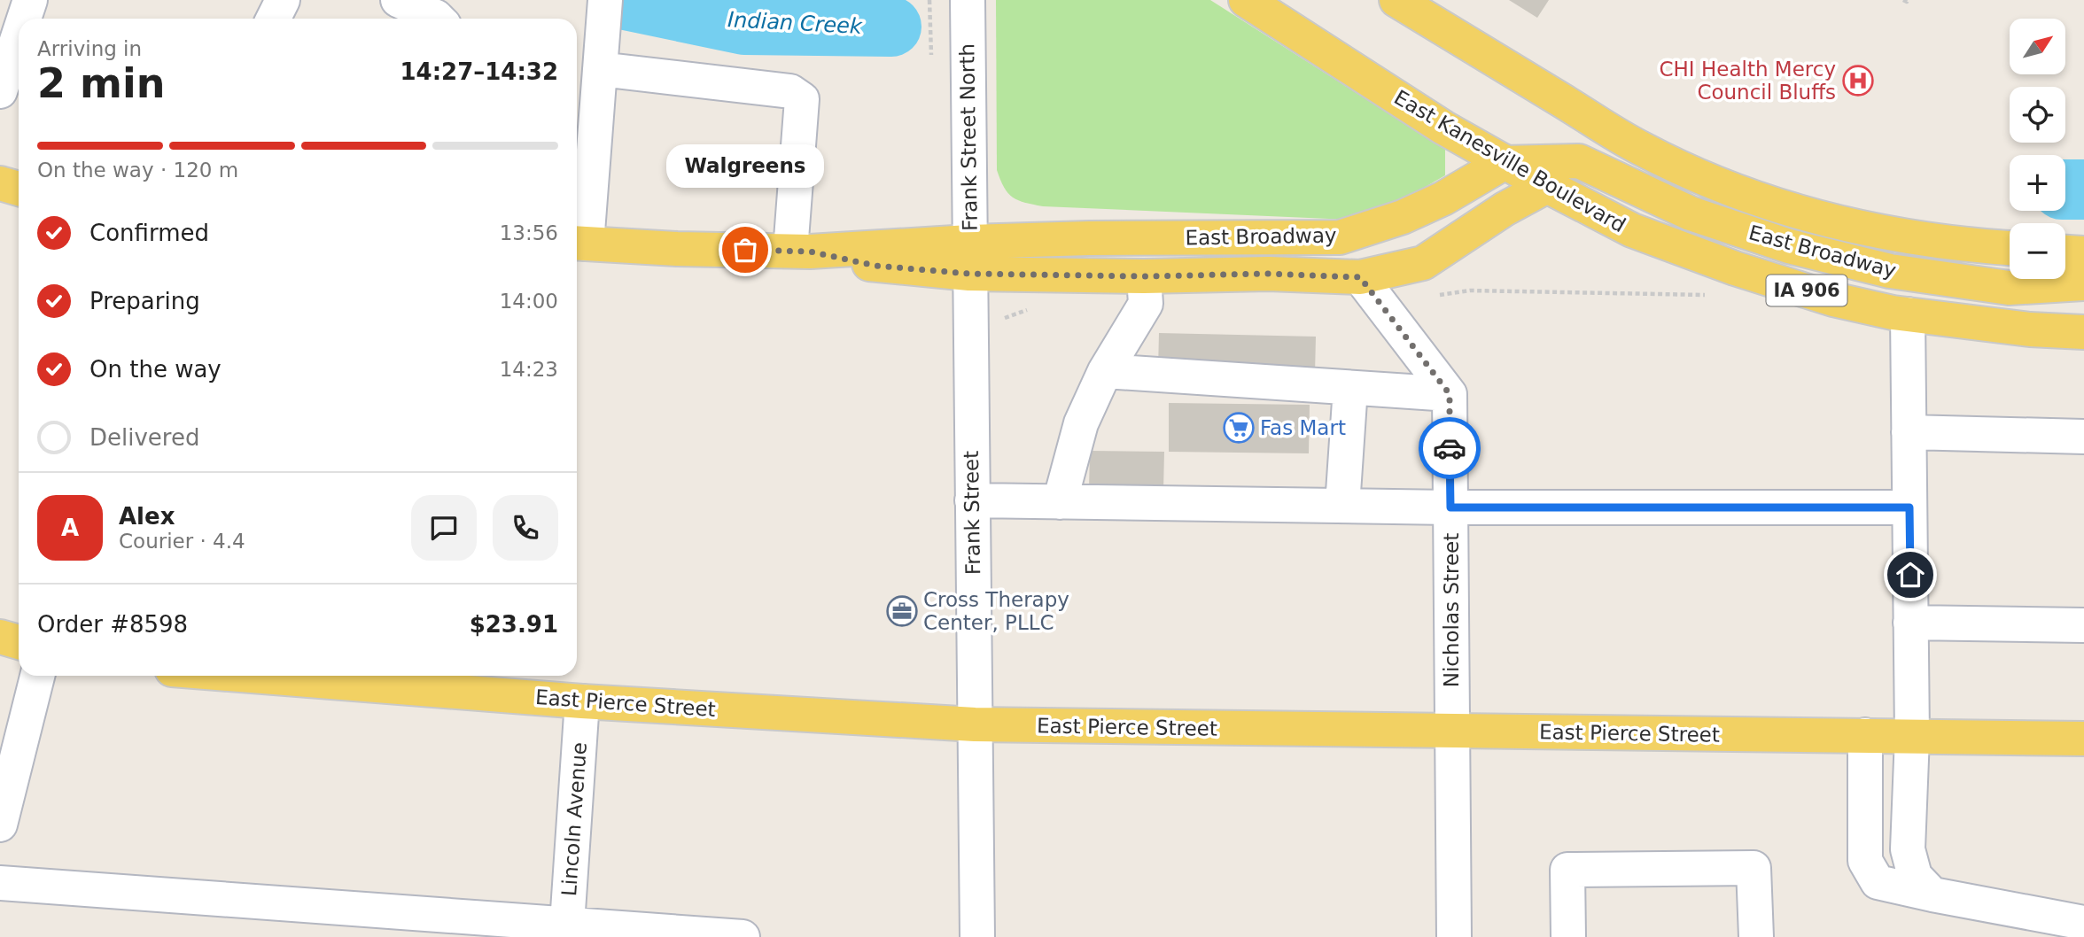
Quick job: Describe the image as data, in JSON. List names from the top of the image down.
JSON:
{
  "streets": {
    "main road": [
      "East Kanesville Boulevard",
      "East Broadway",
      "IA 906",
      "East Pierce Street"
    ],
    "street": [
      "Frank Street North",
      "Frank Street",
      "Nicholas Street",
      "Lincoln Avenue"
    ]
  },
  "crossings": [
    ["Frank Street North", "East Broadway"],
    ["Frank Street North", "Frank Street"],
    ["East Kanesville Boulevard", "East Broadway"],
    ["East Broadway", "Frank Street"],
    ["Frank Street", "East Pierce Street"],
    ["Nicholas Street", "East Pierce Street"],
    ["East Pierce Street", "Lincoln Avenue"]
  ],
  "water": ["Indian Creek"],
  "places": {
    "hospital": ["CHI Health Mercy Council Bluffs"],
    "other": ["Walgreens"],
    "supermarket": ["Fas Mart"],
    "office": ["Cross Therapy Center, PLLC"]
  },
  "north": "top right",
  "page": {
    "map_buttons": ["+", "−"],
    "heading": ["2 min", "Arriving in", "14:27–14:32"],
    "panel": [
      "Alex",
      "Courier · 4.4",
      "Order #8598",
      "$23.91"
    ],
    "bar": "On the way · 120 m",
    "bubble": "Walgreens",
    "list": [
      ["Confirmed", "13:56"],
      ["Preparing", "14:00"],
      ["On the way", "14:23"],
      "Delivered"
    ],
    "round": "A"
  }
}
